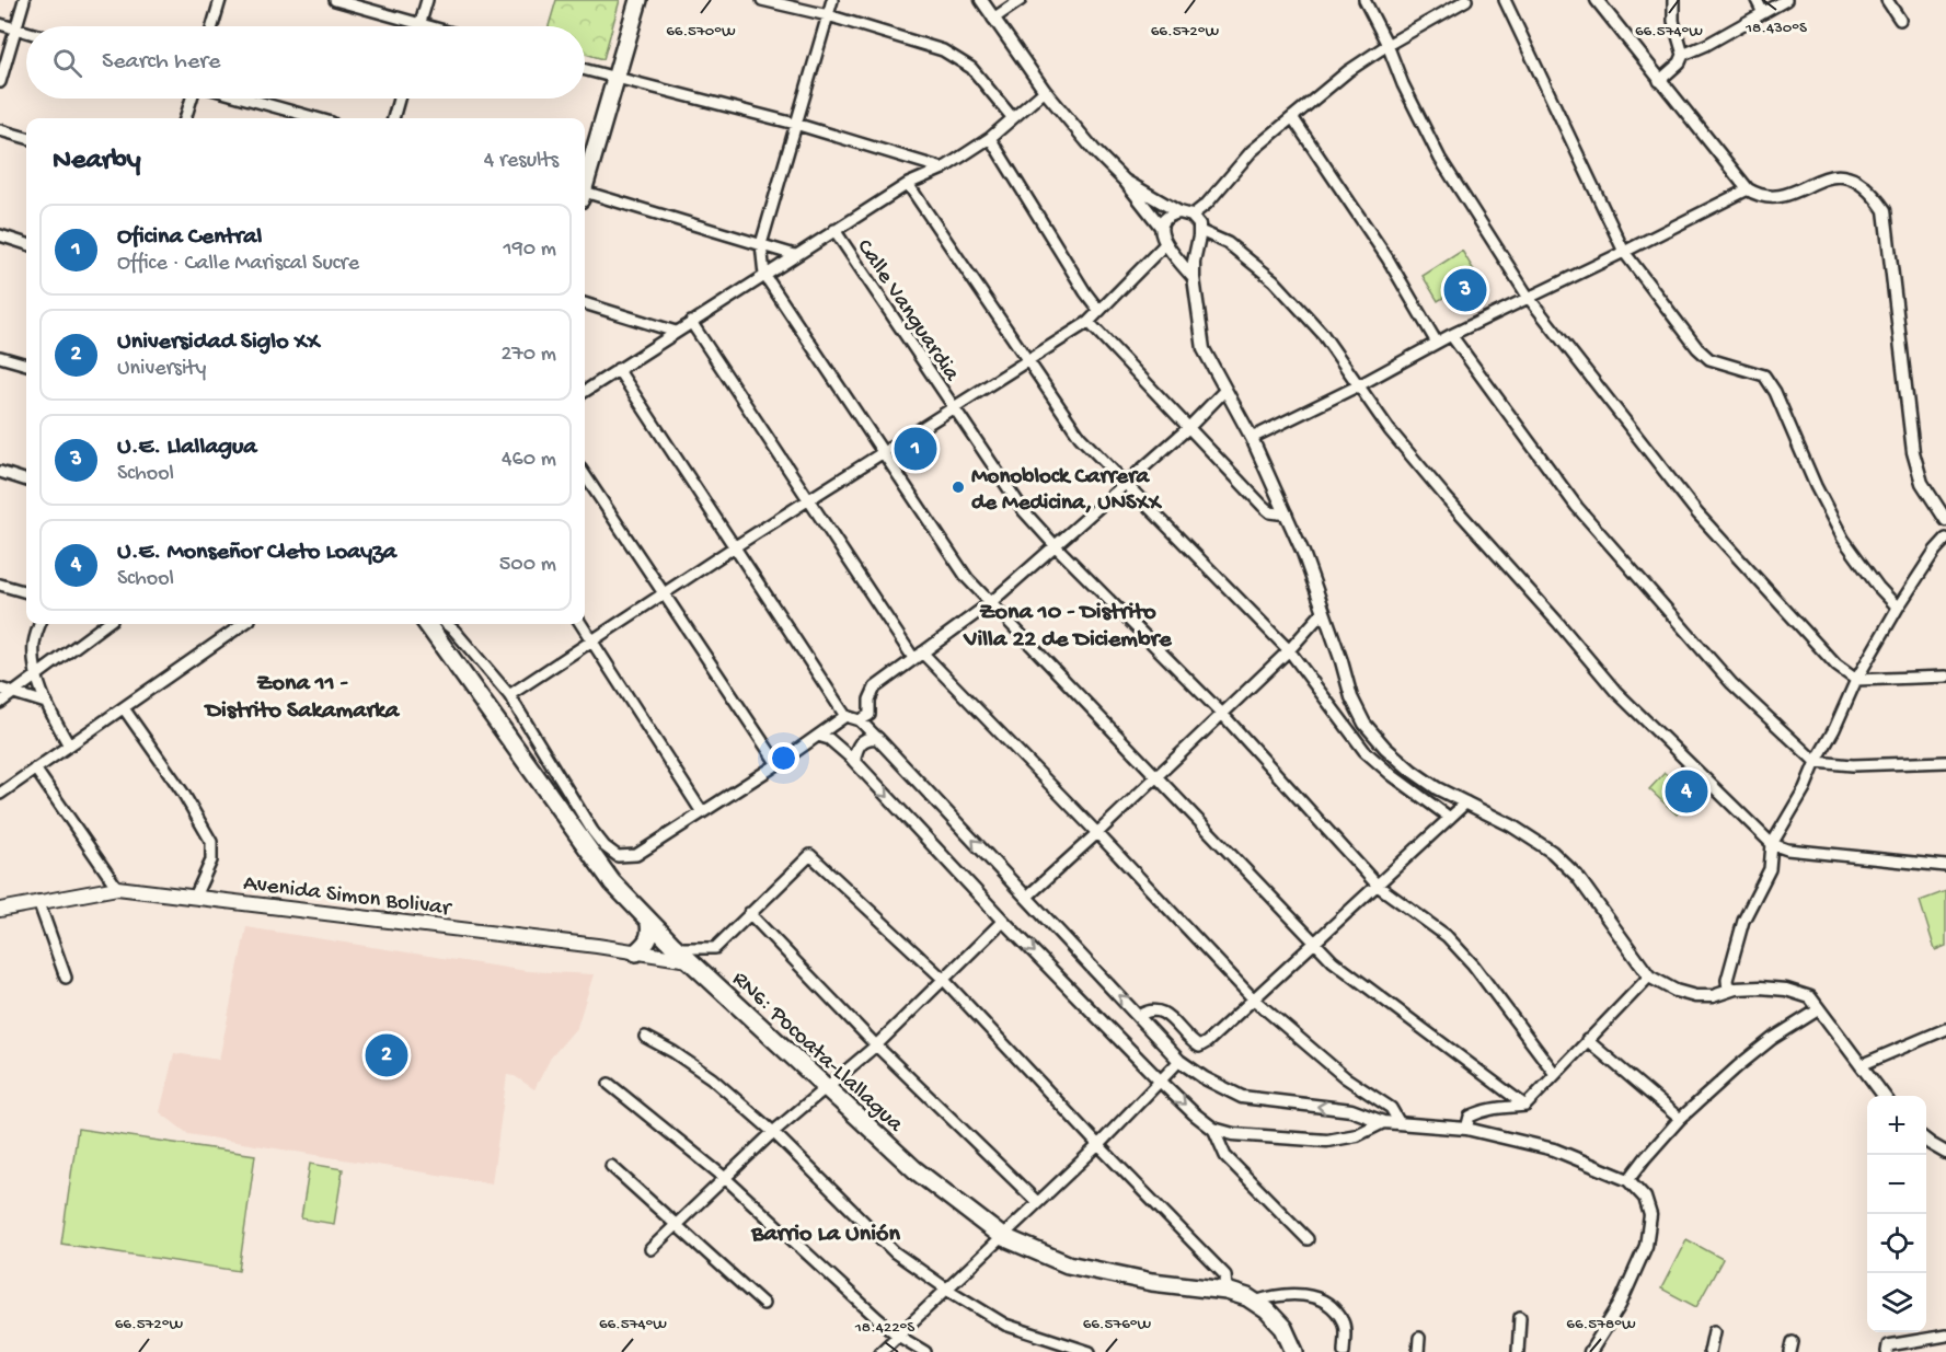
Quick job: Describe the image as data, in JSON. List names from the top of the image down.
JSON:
{
  "streets": {
    "highway": ["RN6: Pocoata-Llallagua"],
    "main road": ["Avenida Simon Bolivar"],
    "street": ["Calle Vanguardia"]
  },
  "crossings": [
    ["Avenida Simon Bolivar", "RN6: Pocoata-Llallagua"]
  ],
  "districts": ["Zona 10 - Distrito Villa 22 de Diciembre", "Zona 11 - Distrito Sakamarka", "Barrio La Unión"],
  "places": ["Monoblock Carrera de Medicina, UNSXX"],
  "page": {
    "search": "Search here",
    "heading": ["Nearby", "4 results"],
    "list": [
      {
        "mark": "1",
        "name": "Oficina Central",
        "note": "Office · Calle Mariscal Sucre",
        "value": "190 m"
      },
      {
        "mark": "2",
        "name": "Universidad Siglo XX",
        "note": "University",
        "value": "270 m"
      },
      {
        "mark": "3",
        "name": "U.E. Llallagua",
        "note": "School",
        "value": "460 m"
      },
      {
        "mark": "4",
        "name": "U.E. Monseñor Cleto Loayza",
        "note": "School",
        "value": "500 m"
      }
    ],
    "pins": [
      "3",
      "1",
      "4",
      "2"
    ],
    "map_buttons": ["+", "−"]
  },
  "coordinates": [
    "18.430°S",
    "66.574°W",
    "66.570°W",
    "66.572°W",
    "66.576°W",
    "66.578°W",
    "18.422°S"
  ]
}
